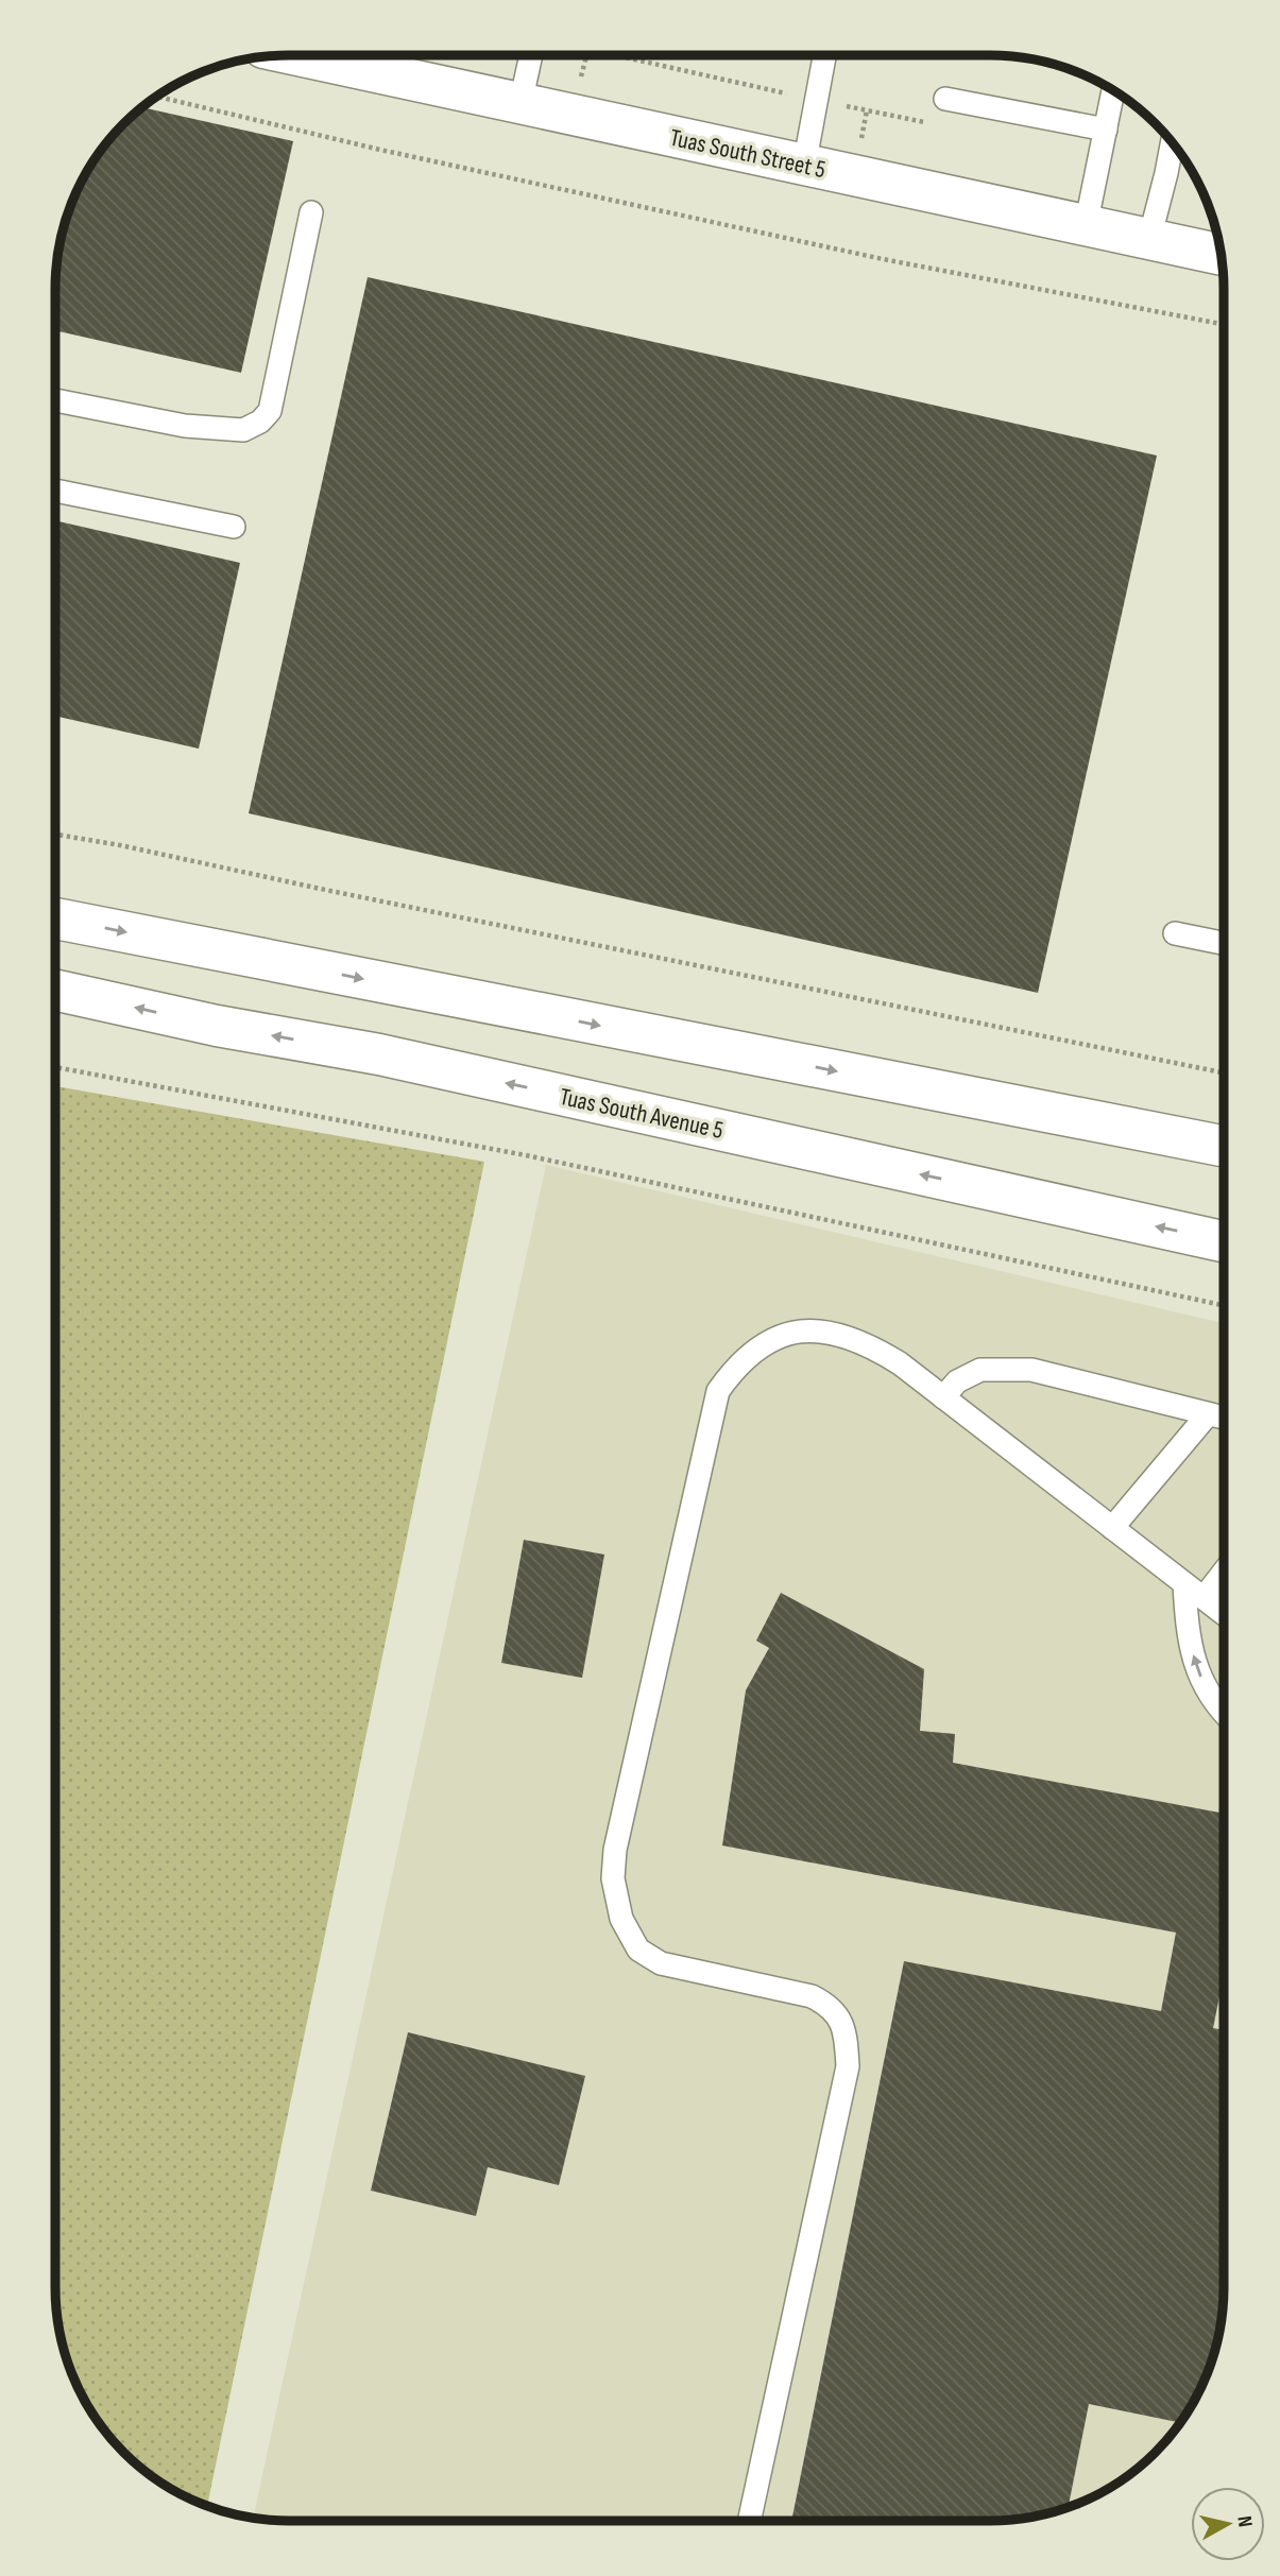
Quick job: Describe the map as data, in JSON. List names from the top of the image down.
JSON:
{
  "streets": {
    "main road": ["Tuas South Street 5", "Tuas South Avenue 5"]
  },
  "north": "right"
}
